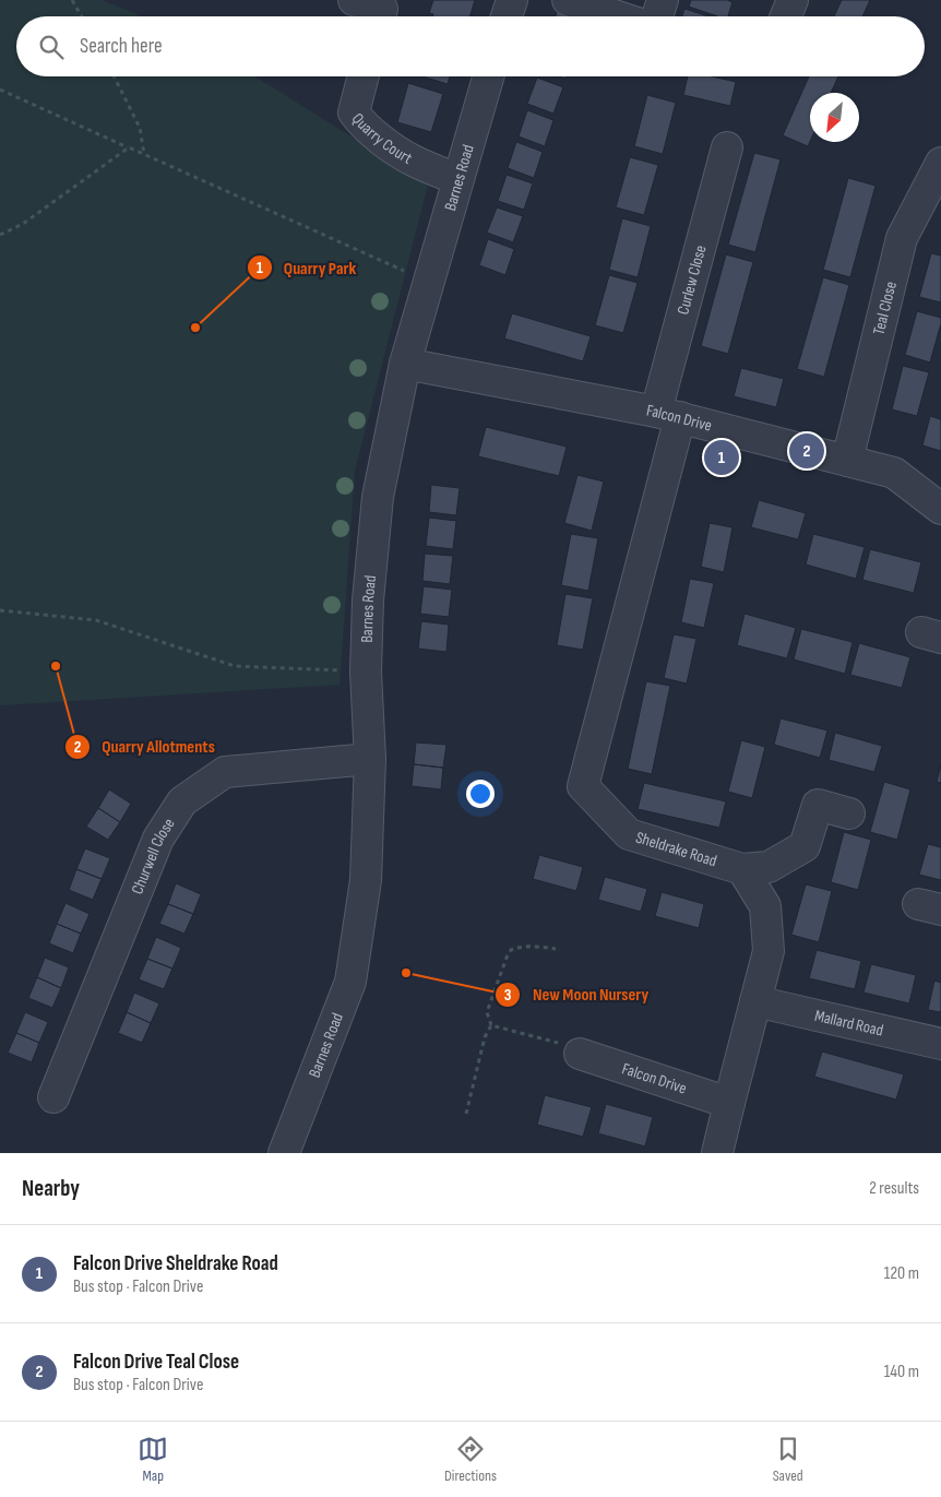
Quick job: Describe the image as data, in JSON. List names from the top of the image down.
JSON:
{
  "streets": {
    "street": [
      "Quarry Court",
      "Barnes Road",
      "Curlew Close",
      "Teal Close",
      "Falcon Drive",
      "Sheldrake Road",
      "Churwell Close",
      "Mallard Road"
    ]
  },
  "crossings": [
    ["Quarry Court", "Barnes Road"],
    ["Barnes Road", "Falcon Drive"],
    ["Barnes Road", "Churwell Close"],
    ["Curlew Close", "Falcon Drive"],
    ["Curlew Close", "Sheldrake Road"],
    ["Teal Close", "Falcon Drive"],
    ["Falcon Drive", "Sheldrake Road"]
  ],
  "places": ["Quarry Park", "Quarry Allotments", "New Moon Nursery"],
  "north": "bottom left",
  "page": {
    "search": "Search here",
    "pins": ["2", "1"],
    "heading": ["Nearby", "2 results"],
    "list": [
      {
        "mark": "1",
        "name": "Falcon Drive Sheldrake Road",
        "note": "Bus stop · Falcon Drive",
        "value": "120 m"
      },
      {
        "mark": "2",
        "name": "Falcon Drive Teal Close",
        "note": "Bus stop · Falcon Drive",
        "value": "140 m"
      }
    ],
    "nav": ["Map", "Directions", "Saved"]
  }
}
